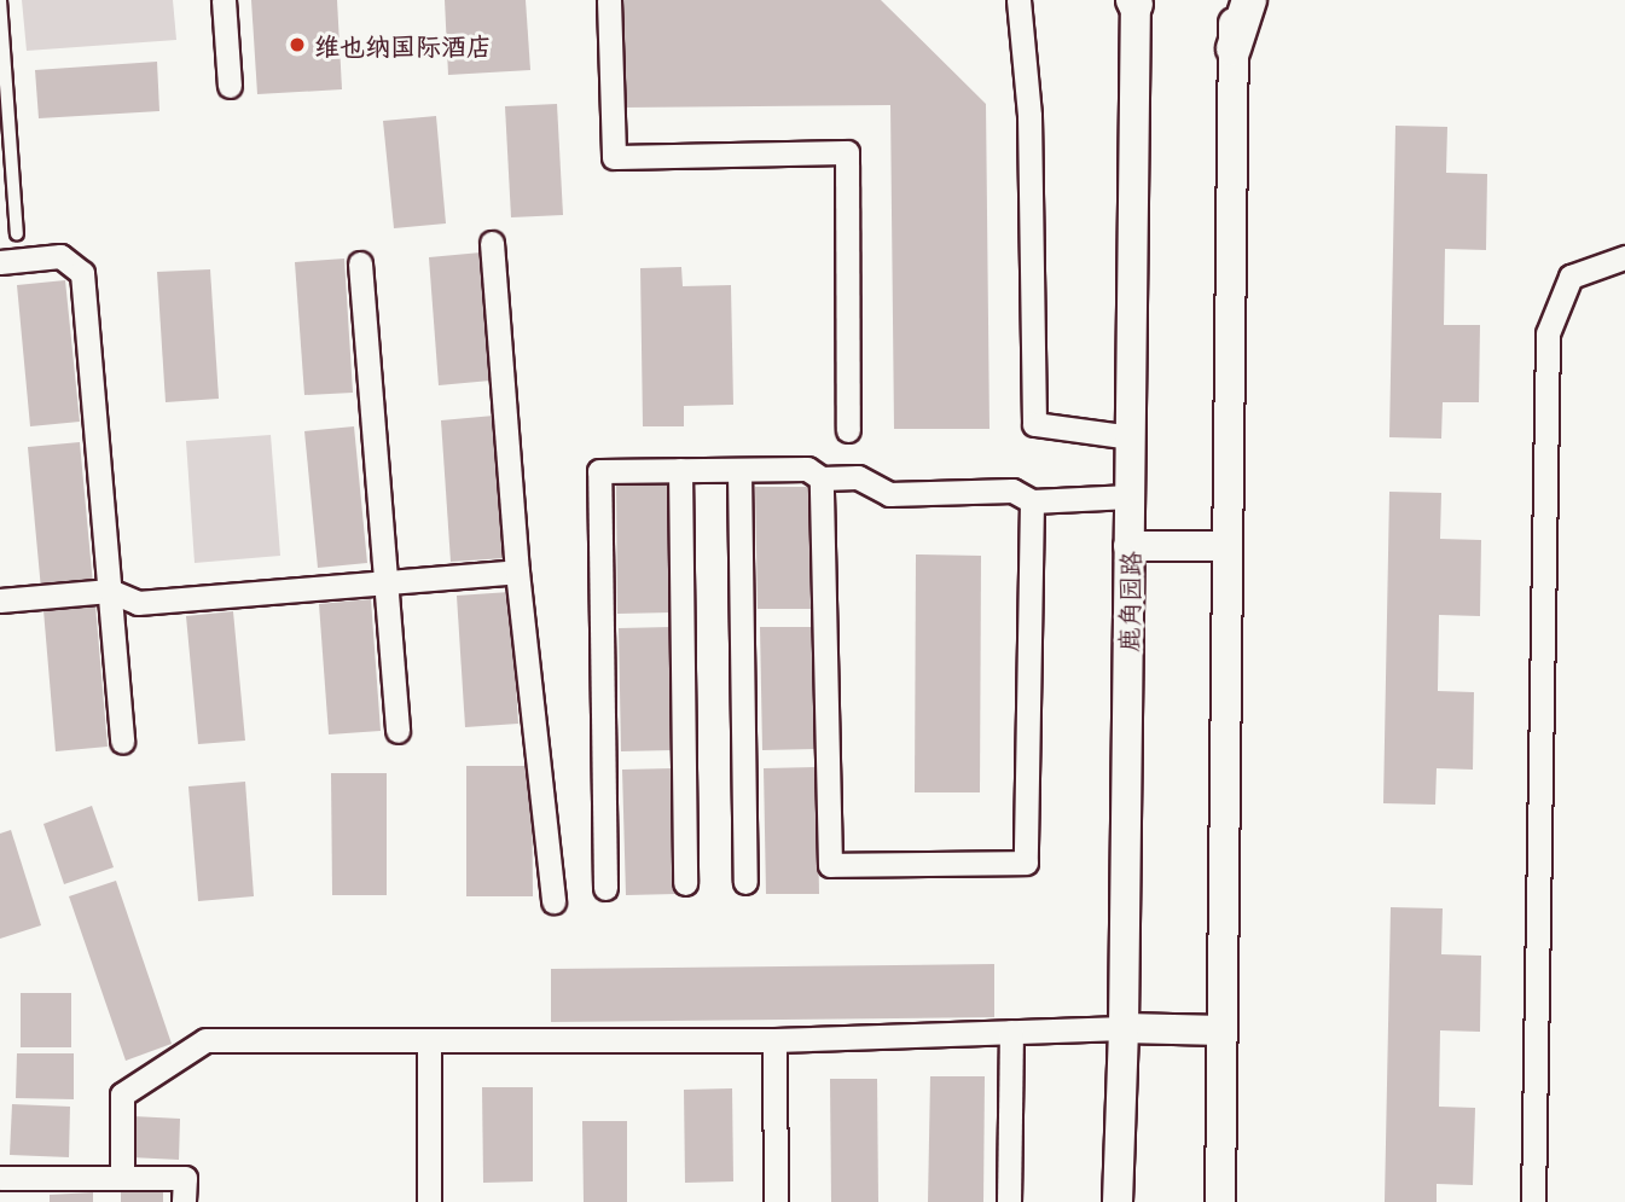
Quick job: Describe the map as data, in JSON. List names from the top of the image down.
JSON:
{
  "streets": {
    "street": ["鹿角园路"]
  },
  "places": ["维也纳国际酒店"]
}
